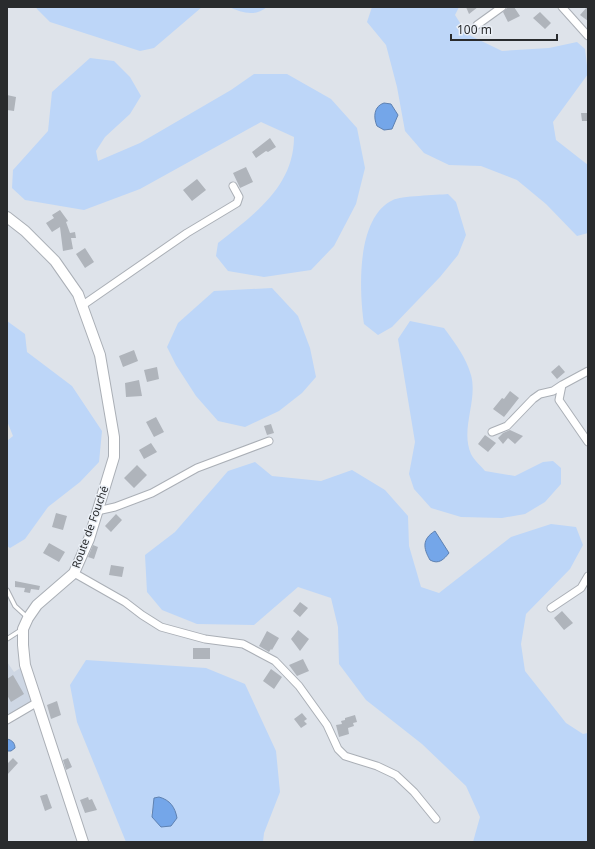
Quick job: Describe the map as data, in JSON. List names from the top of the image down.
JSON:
{
  "streets": {
    "main road": ["Route de Fouché"]
  },
  "scale_bar": "100 m"
}
